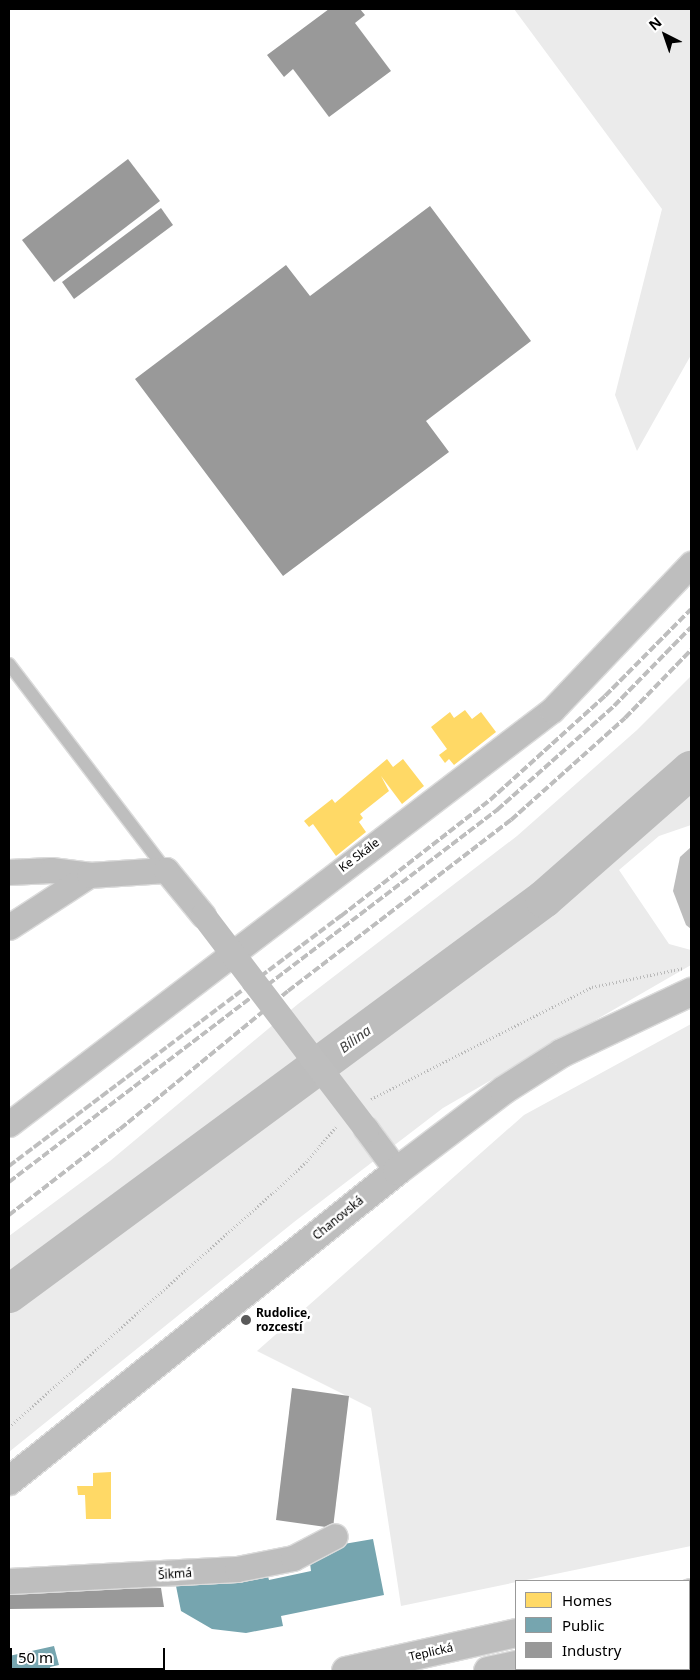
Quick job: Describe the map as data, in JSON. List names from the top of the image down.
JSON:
{
  "streets": {
    "main road": ["Chanovská", "Teplická"],
    "street": ["Ke Skále", "Šikmá"]
  },
  "water": ["Bílina"],
  "places": ["Rudolice, rozcestí"],
  "legend": ["Homes", "Public", "Industry"],
  "scale_bar": "50 m",
  "north": "top left"
}
